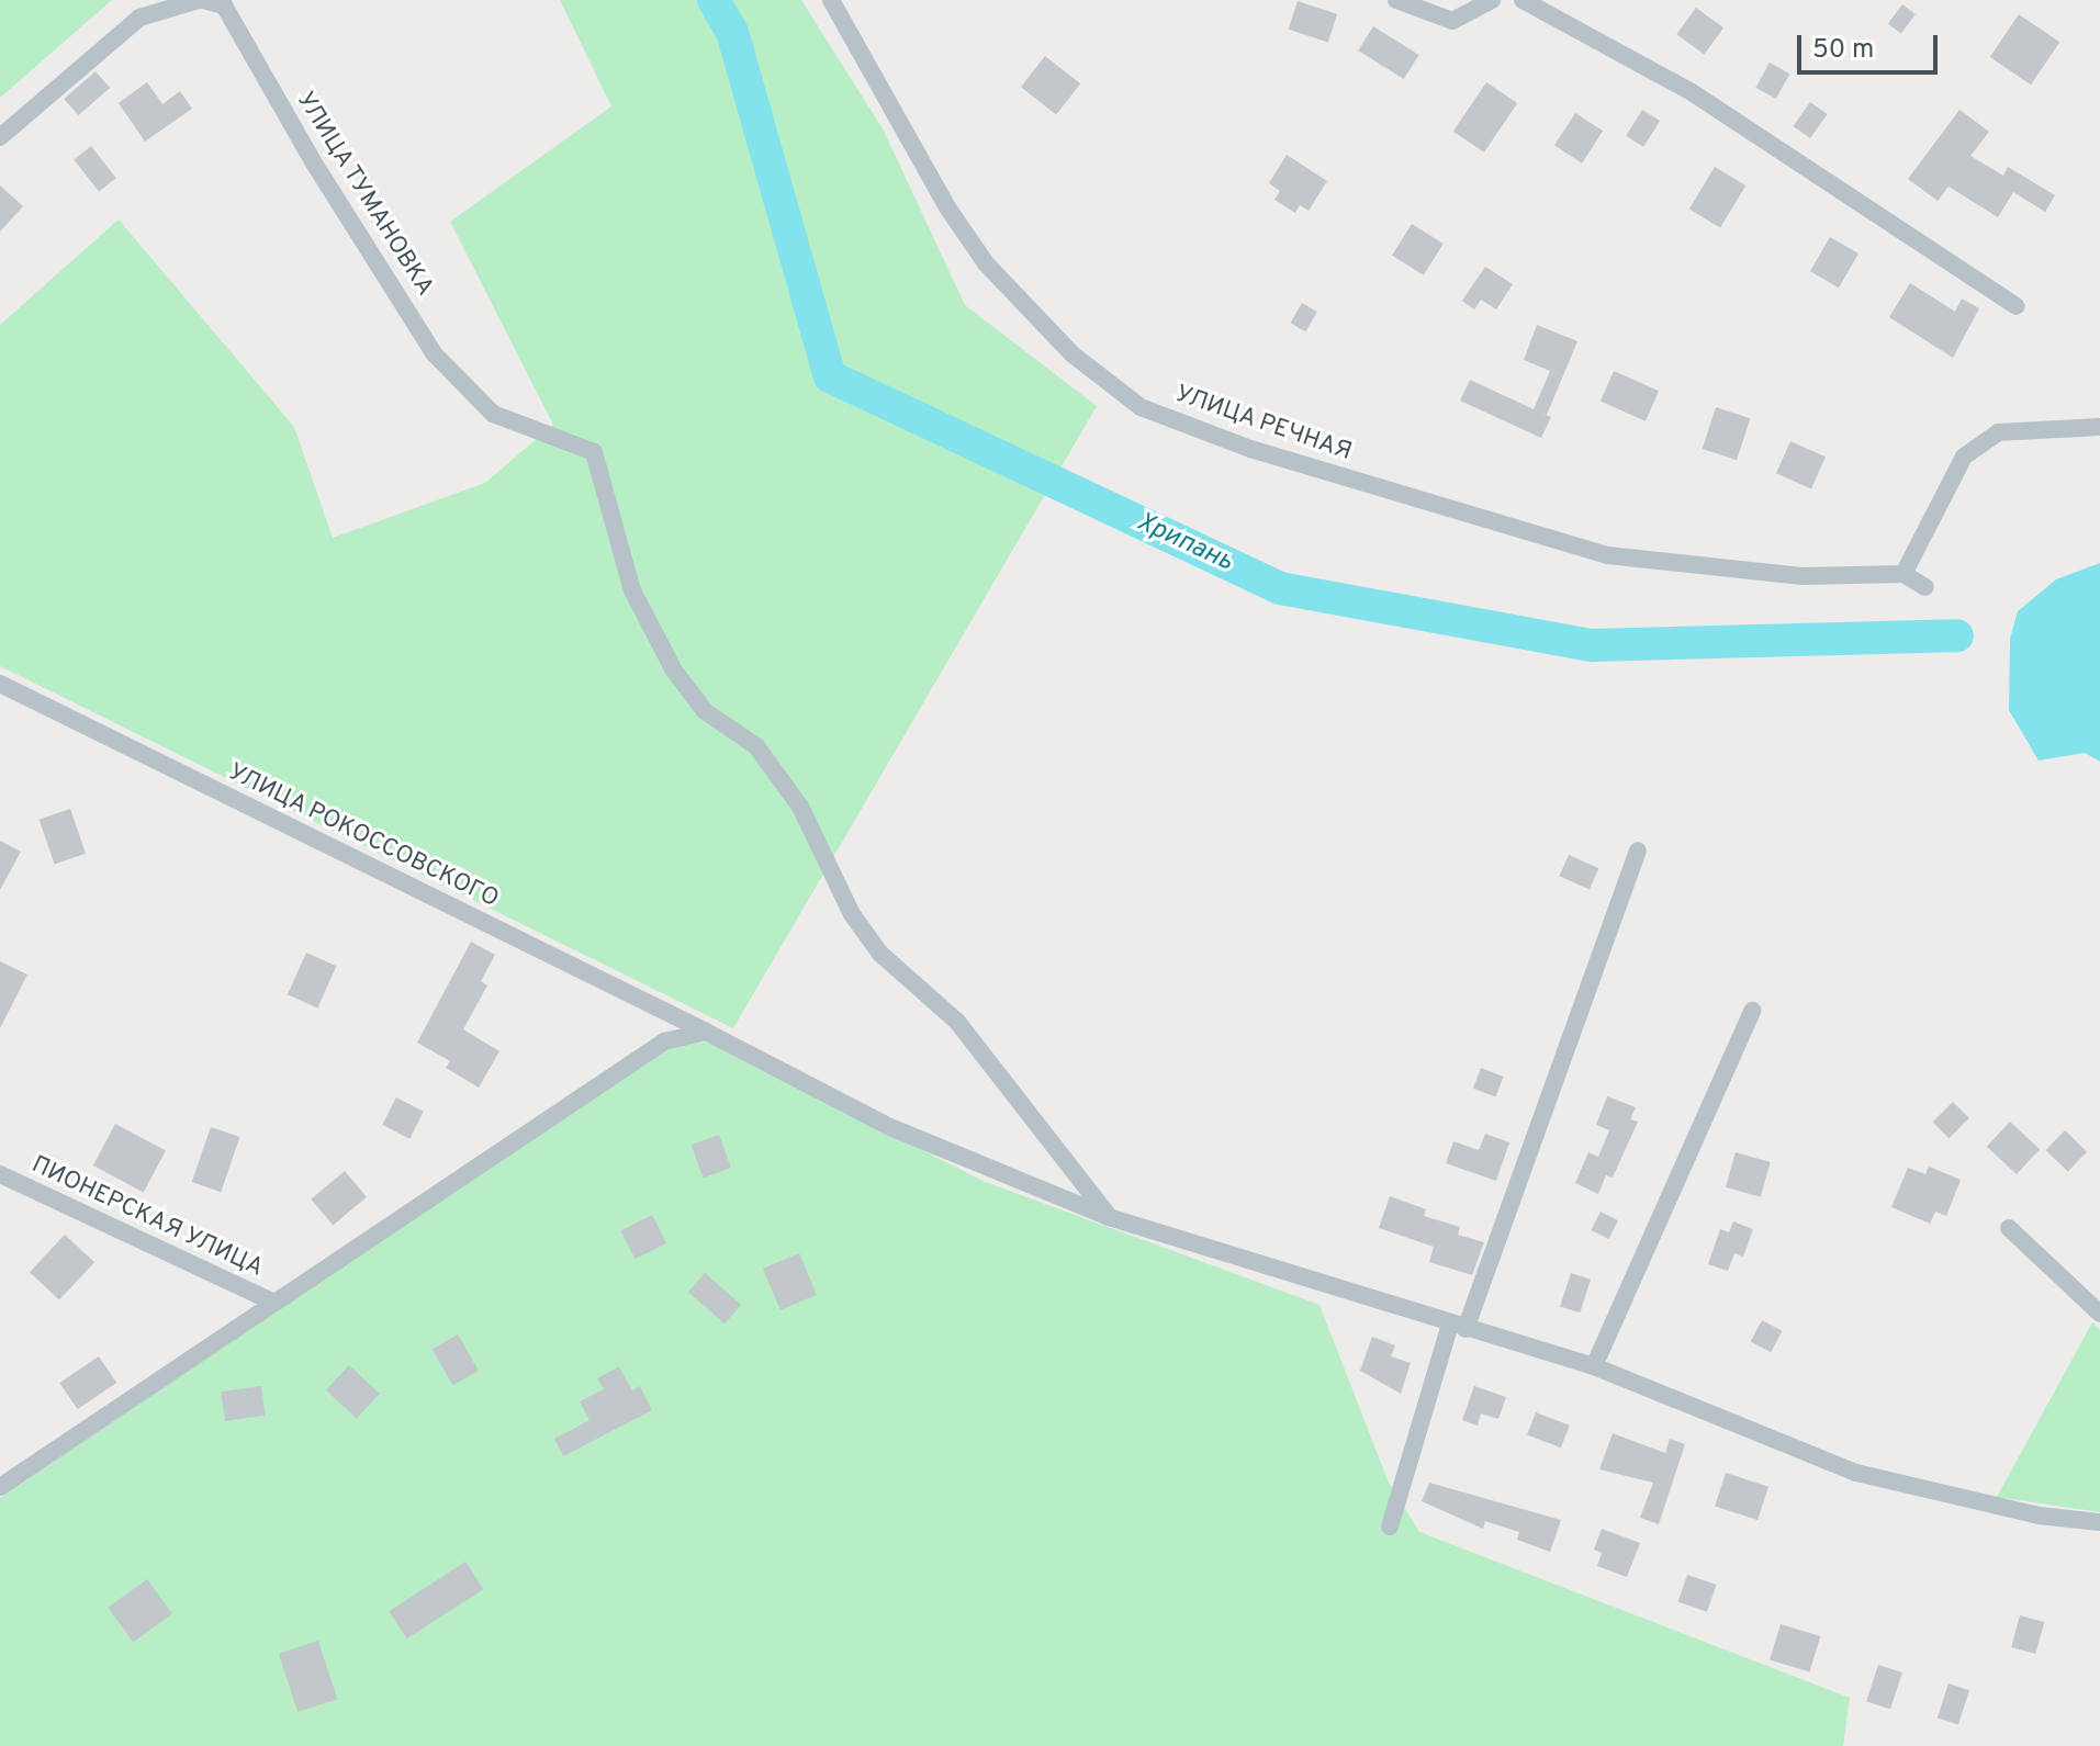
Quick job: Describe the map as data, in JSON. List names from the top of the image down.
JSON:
{
  "streets": {
    "street": [
      "УЛИЦА ТУМАНОВКА",
      "УЛИЦА РЕЧНАЯ",
      "УЛИЦА РОКОССОВСКОГО",
      "ПИОНЕРСКАЯ УЛИЦА"
    ]
  },
  "crossings": [
    ["УЛИЦА ТУМАНОВКА", "УЛИЦА РОКОССОВСКОГО"]
  ],
  "water": ["Хрипань"],
  "scale_bar": "50 m"
}
